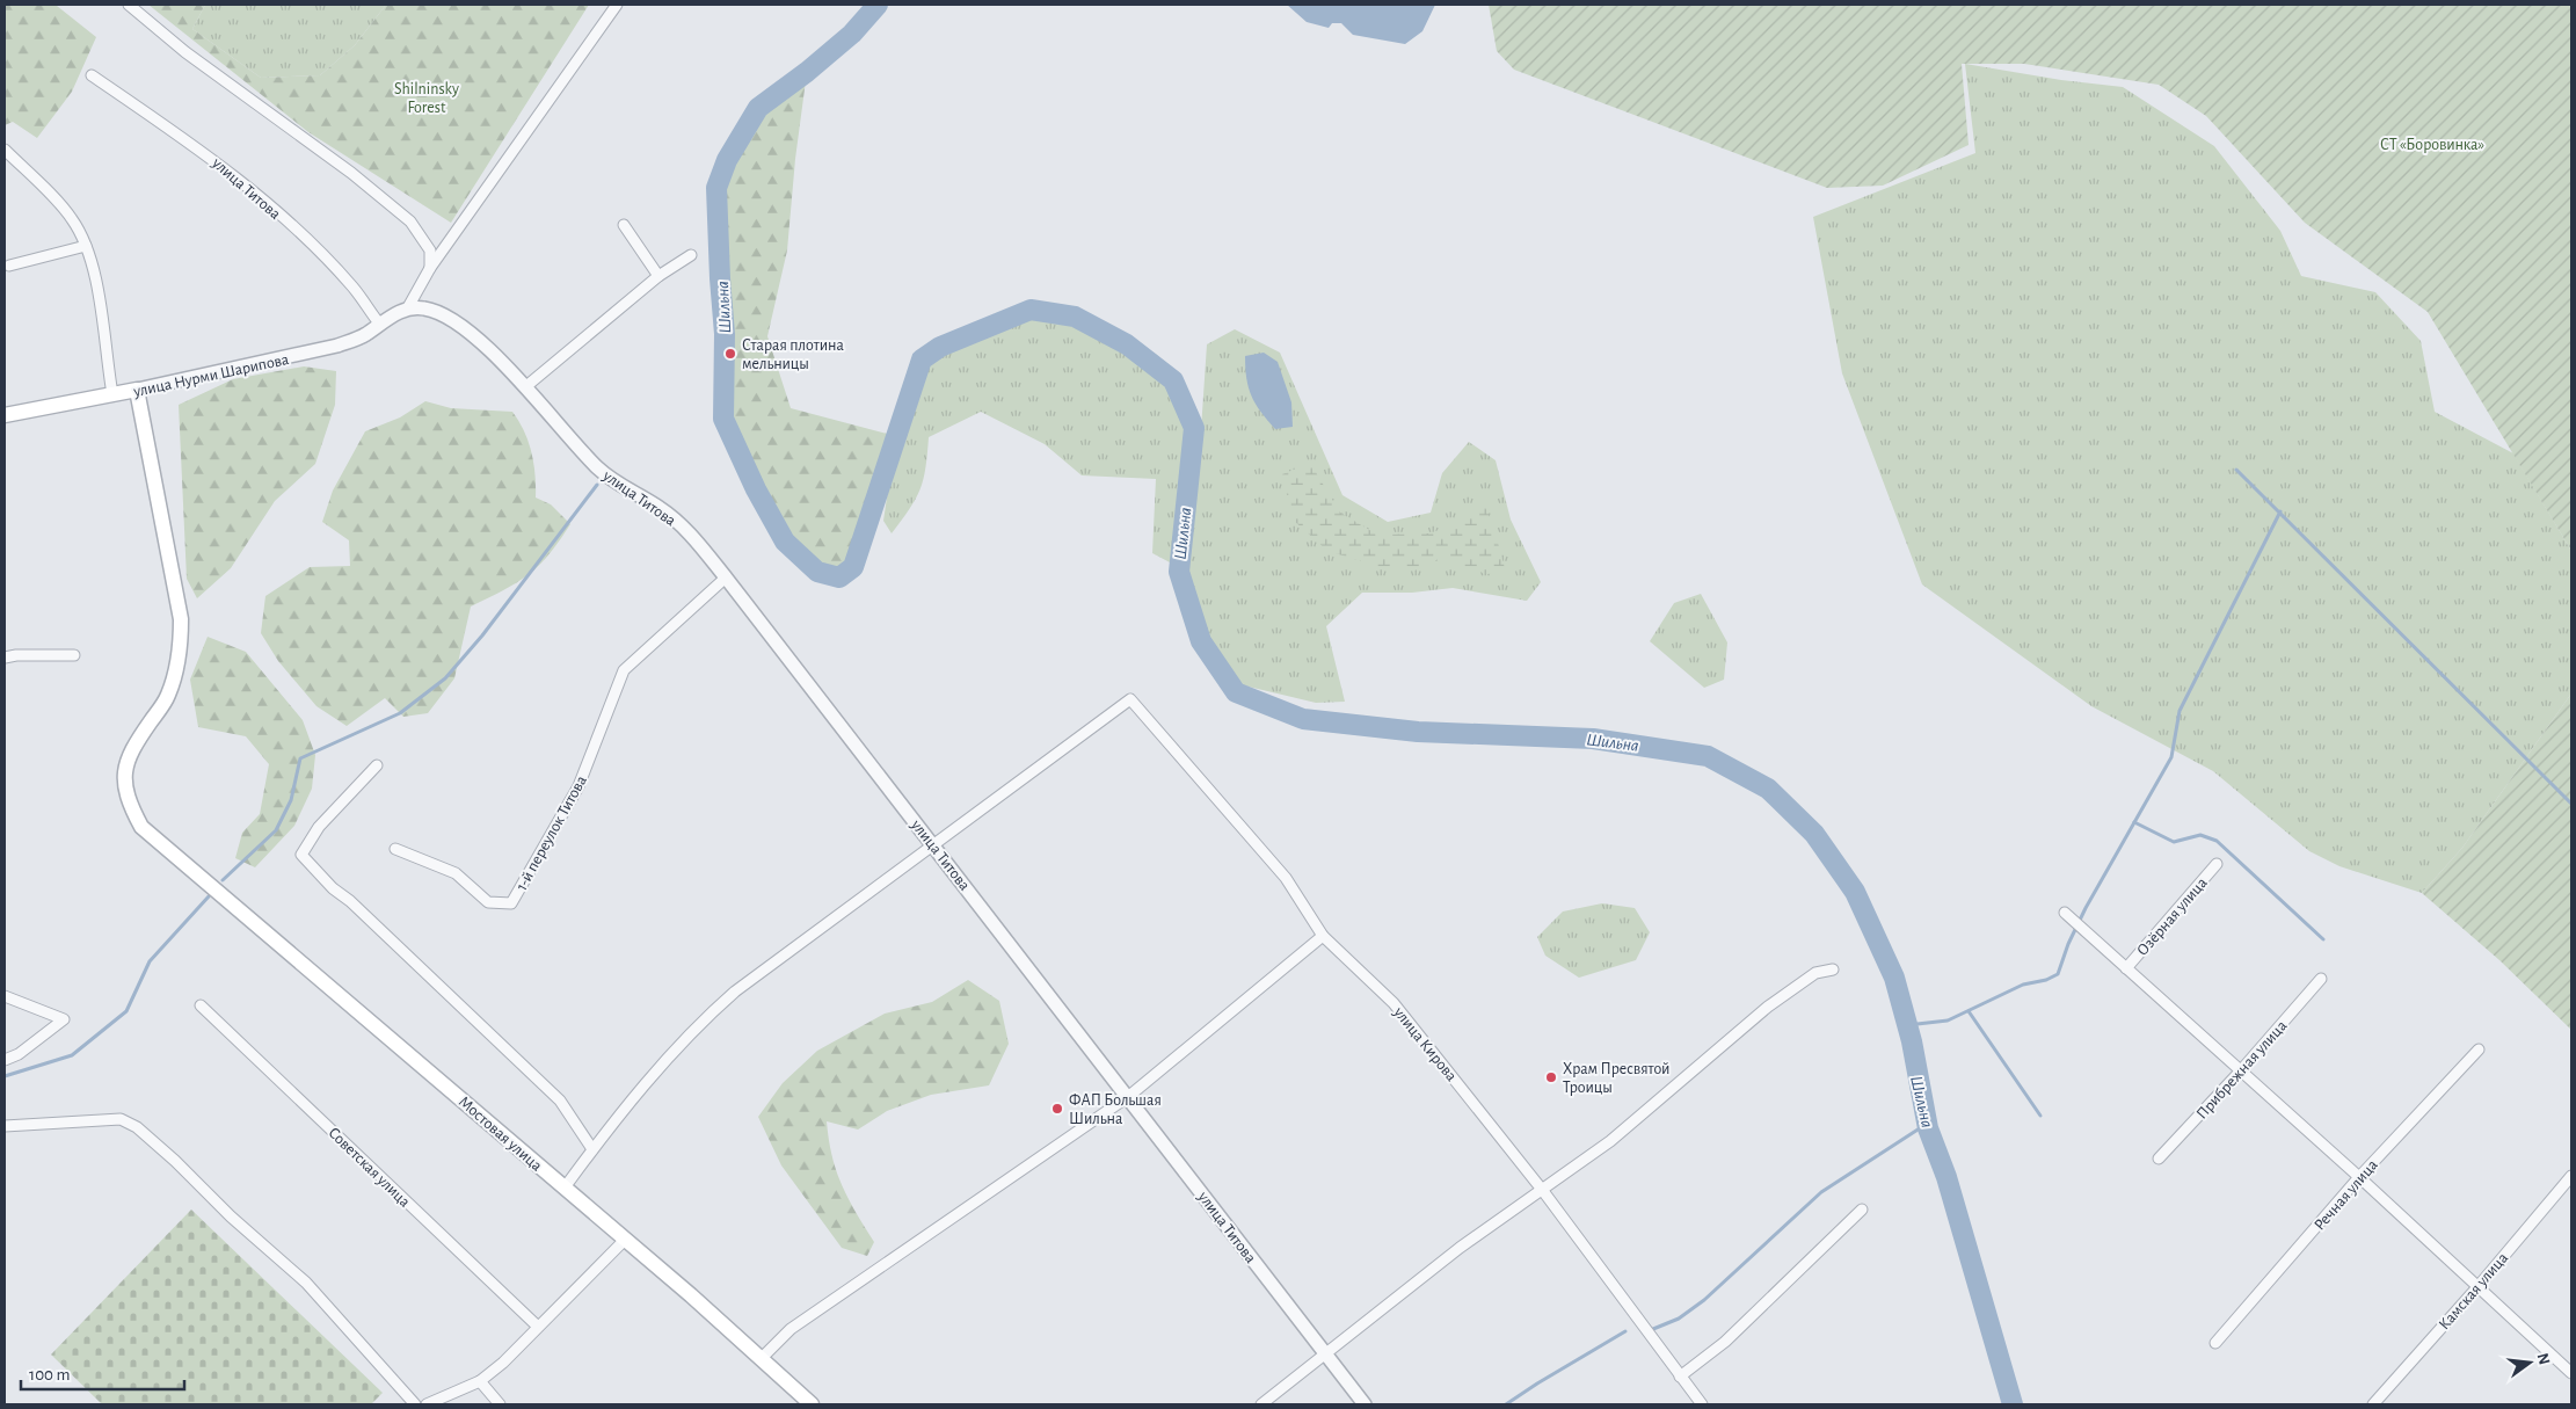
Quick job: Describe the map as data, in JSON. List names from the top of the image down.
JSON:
{
  "streets": {
    "main road": ["улица Нурми Шарипова", "Мостовая улица"],
    "street": [
      "улица Титова",
      "1-й переулок Титова",
      "Озёрная улица",
      "улица Кирова",
      "Прибрежная улица",
      "Советская улица",
      "Речная улица",
      "Камская улица"
    ]
  },
  "crossings": [
    ["улица Титова", "улица Нурми Шарипова"],
    ["улица Титова", "1-й переулок Титова"],
    ["улица Титова", "улица Кирова"],
    ["улица Нурми Шарипова", "Мостовая улица"]
  ],
  "water": ["Шильна"],
  "parks": ["Shilninsky Forest", "СТ «Боровинка»"],
  "places": ["Старая плотина мельницы", "Храм Пресвятой Троицы", "ФАП Большая Шильна"],
  "scale_bar": "100 m",
  "north": "right"
}
